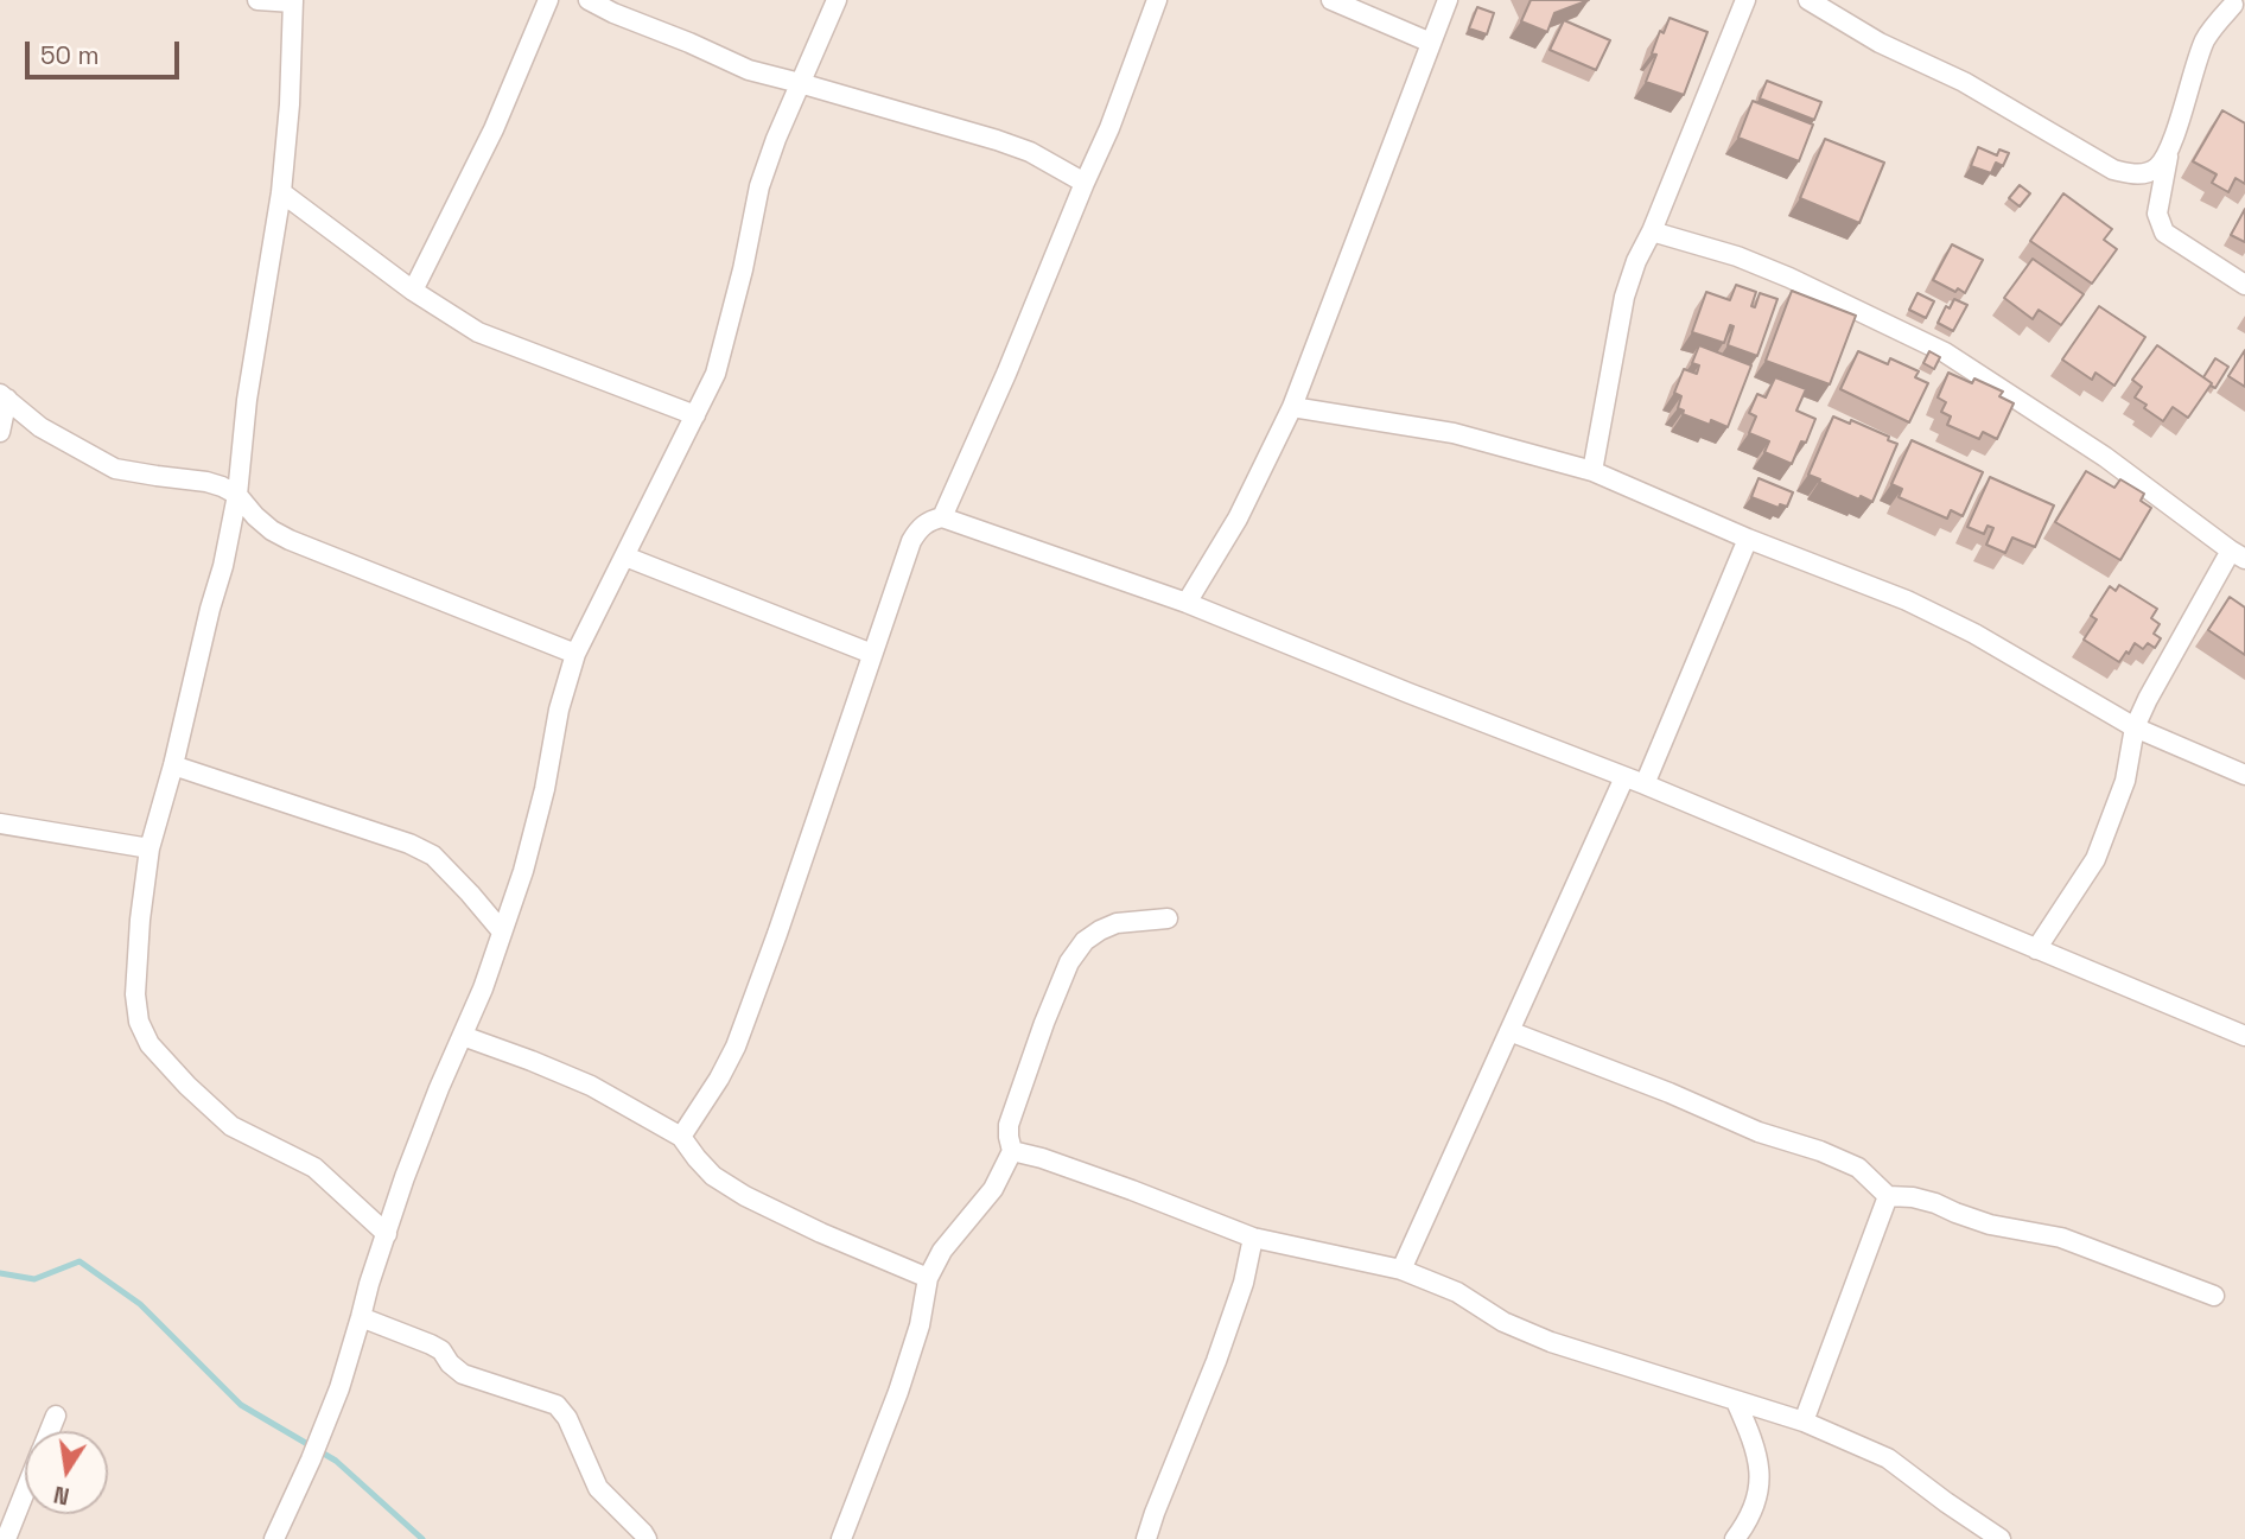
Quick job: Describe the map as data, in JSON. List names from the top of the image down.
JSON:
{
  "scale_bar": "50 m",
  "north": "bottom"
}
